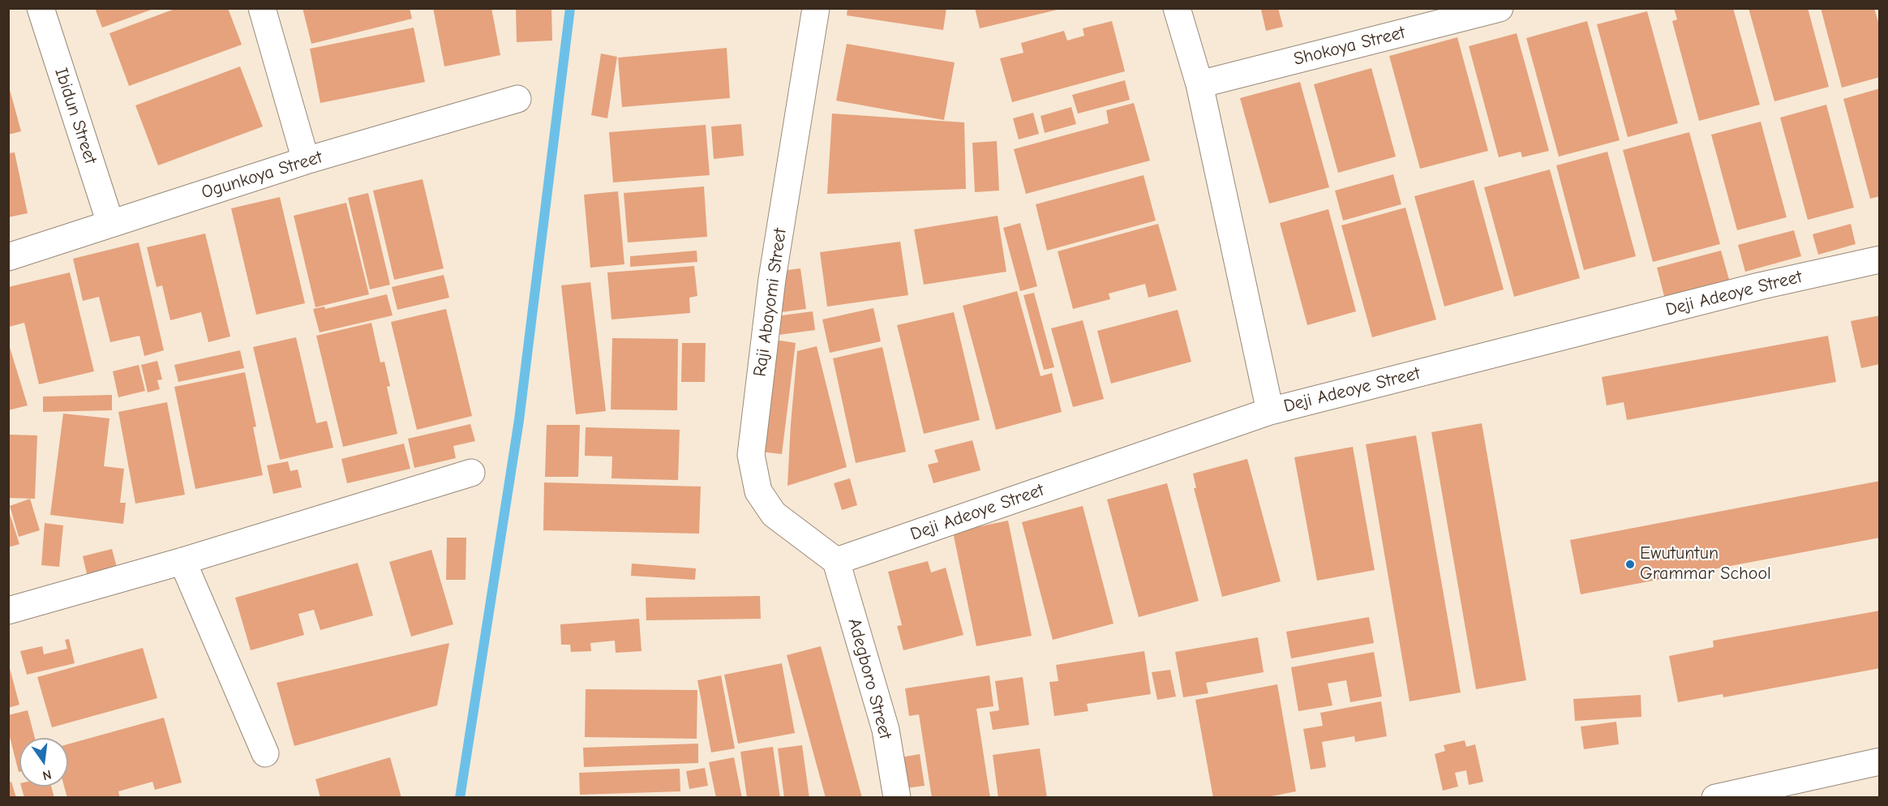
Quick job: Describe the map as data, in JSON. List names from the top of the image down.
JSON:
{
  "streets": {
    "street": [
      "Shokoya Street",
      "Ibidun Street",
      "Ogunkoya Street",
      "Deji Adeoye Street",
      "Raji Abayomi Street",
      "Adegboro Street"
    ]
  },
  "crossings": [
    ["Ibidun Street", "Ogunkoya Street"],
    ["Deji Adeoye Street", "Raji Abayomi Street"],
    ["Deji Adeoye Street", "Adegboro Street"],
    ["Raji Abayomi Street", "Adegboro Street"]
  ],
  "places": ["Ewutuntun Grammar School"],
  "north": "bottom"
}
